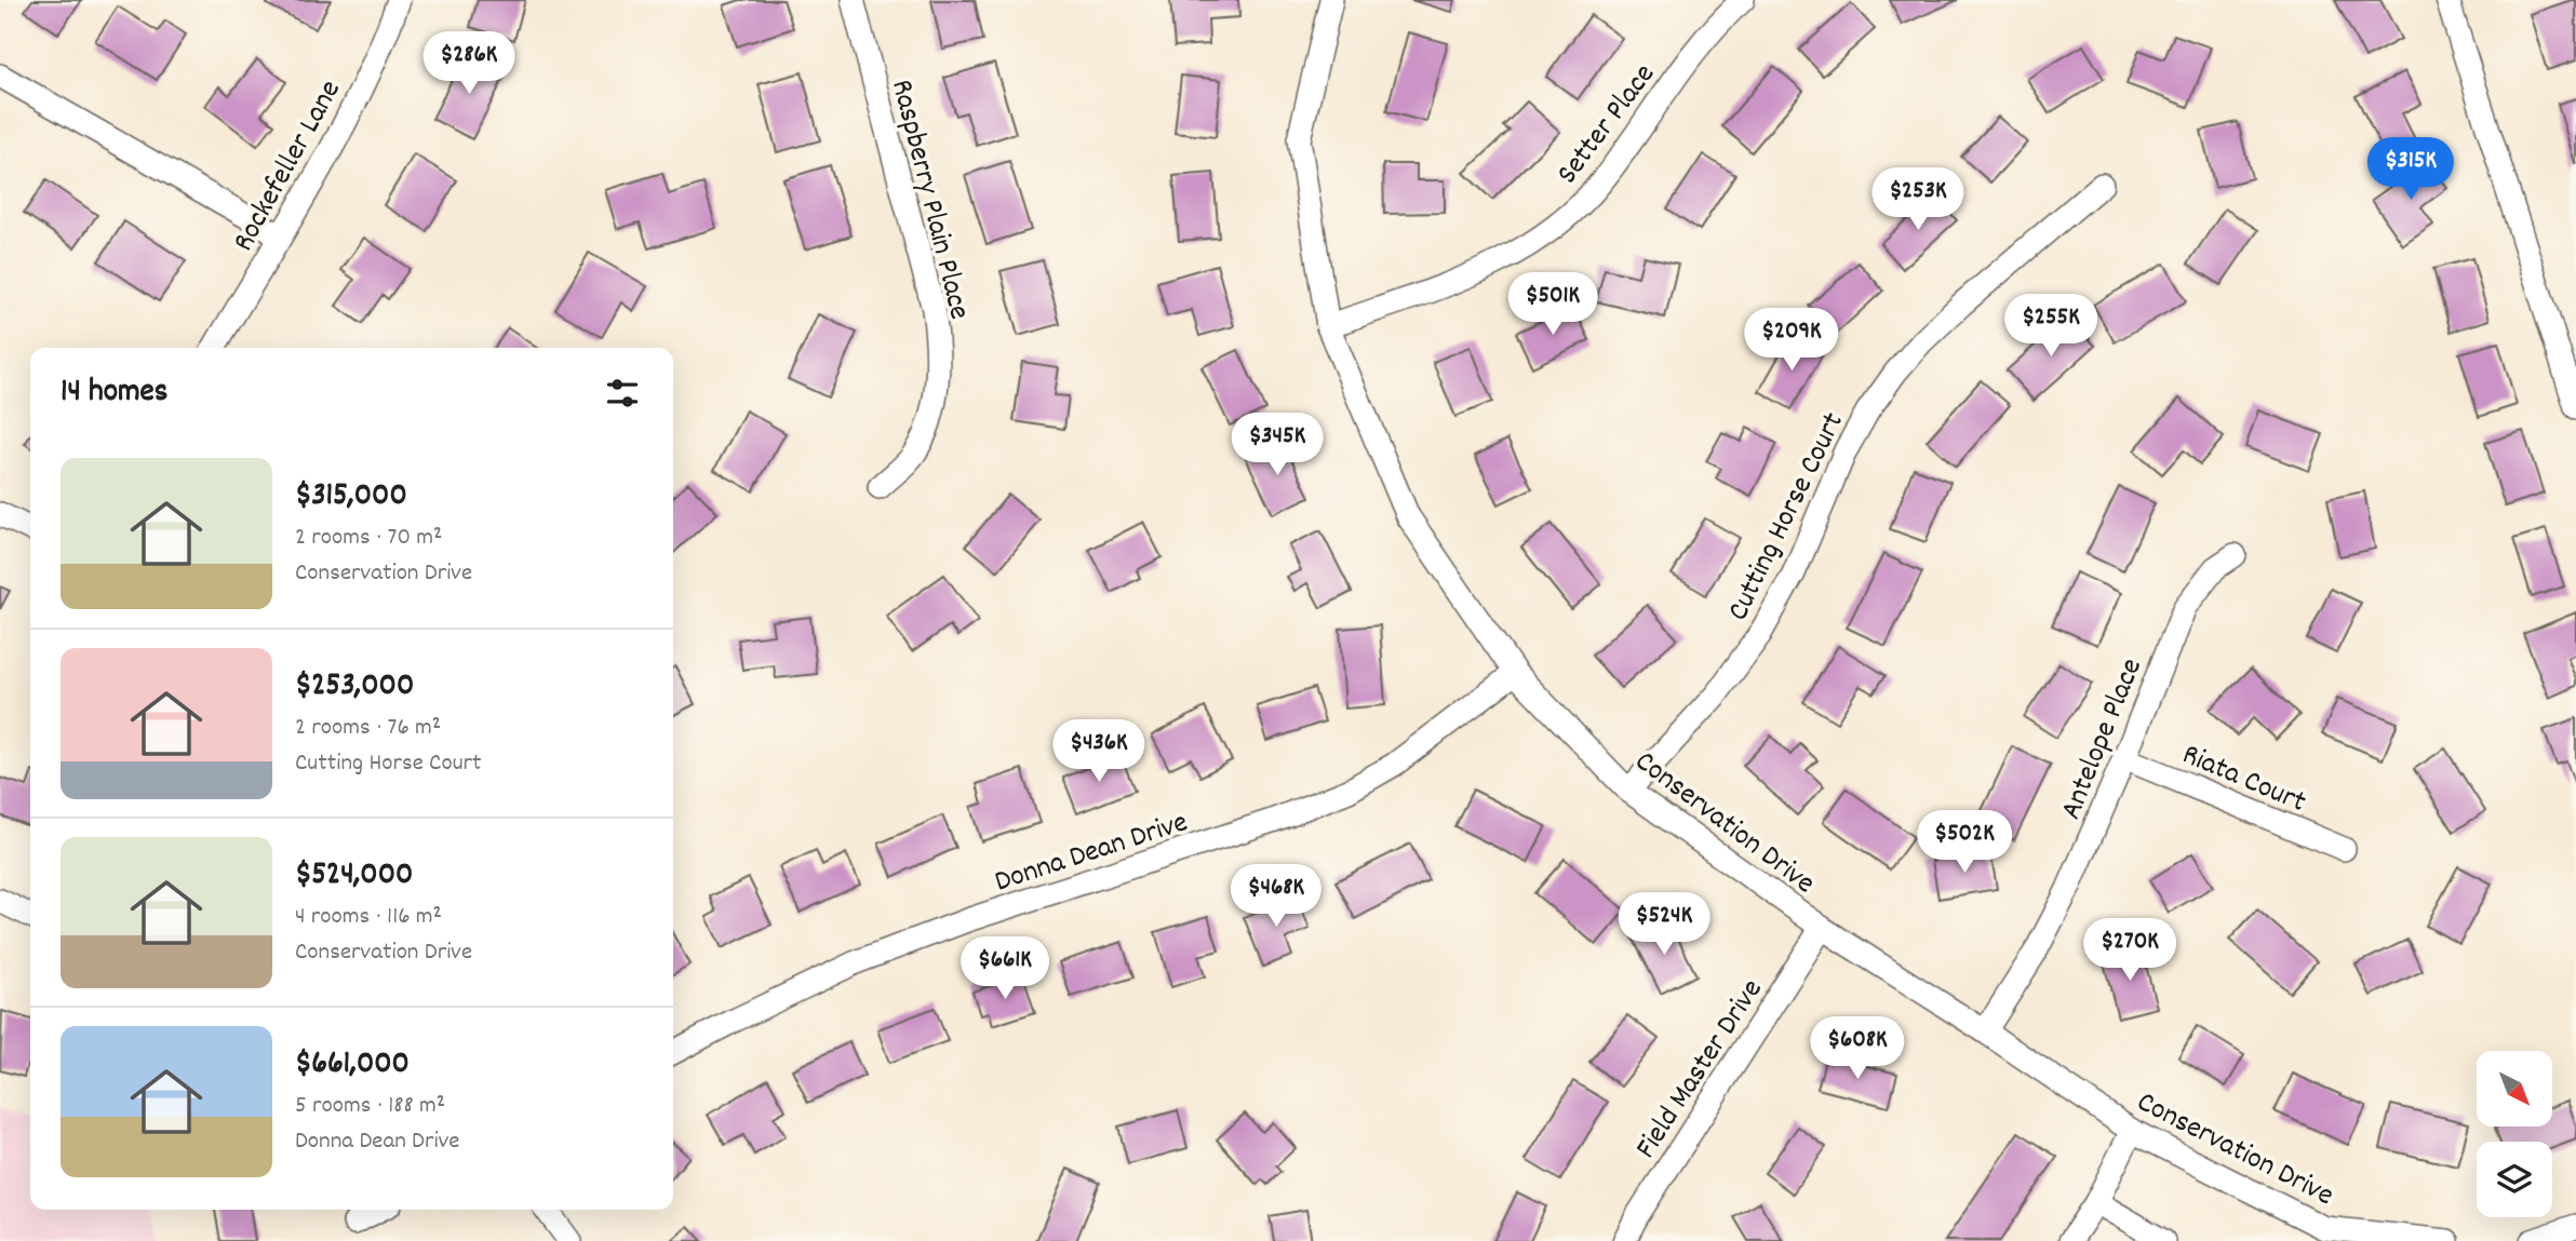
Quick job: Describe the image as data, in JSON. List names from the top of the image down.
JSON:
{
  "streets": {
    "street": [
      "Setter Place",
      "Rockefeller Lane",
      "Raspberry Plain Place",
      "Cutting Horse Court",
      "Antelope Place",
      "Riata Court",
      "Conservation Drive",
      "Donna Dean Drive",
      "Field Master Drive"
    ]
  },
  "crossings": [
    ["Setter Place", "Conservation Drive"],
    ["Cutting Horse Court", "Conservation Drive"],
    ["Antelope Place", "Riata Court"],
    ["Antelope Place", "Conservation Drive"],
    ["Conservation Drive", "Donna Dean Drive"],
    ["Conservation Drive", "Field Master Drive"]
  ],
  "north": "bottom right",
  "page": {
    "price": [
      "$286K",
      "$315K",
      "$253K",
      "$501K",
      "$255K",
      "$209K",
      "$345K",
      "$436K",
      "$502K",
      "$468K",
      "$524K",
      "$270K",
      "$661K",
      "$608K"
    ],
    "heading": "14 homes",
    "list": [
      {
        "name": "$315,000",
        "note": "2 rooms · 70 m² · Conservation Drive"
      },
      {
        "name": "$253,000",
        "note": "2 rooms · 76 m² · Cutting Horse Court"
      },
      {
        "name": "$524,000",
        "note": "4 rooms · 116 m² · Conservation Drive"
      },
      {
        "name": "$661,000",
        "note": "5 rooms · 188 m² · Donna Dean Drive"
      }
    ]
  }
}
